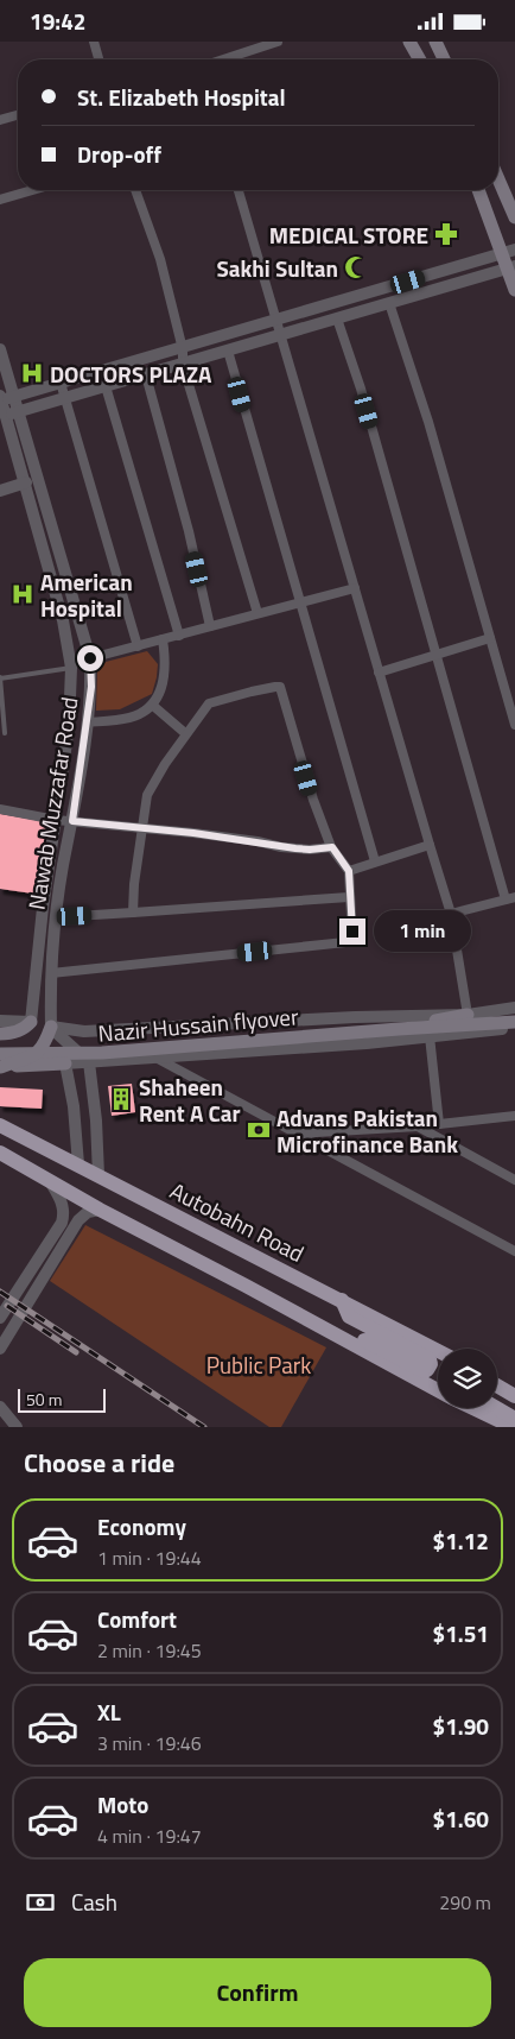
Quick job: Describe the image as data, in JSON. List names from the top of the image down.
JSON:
{
  "streets": {
    "highway": ["Autobahn Road"],
    "main road": ["Nazir Hussain flyover"],
    "street": ["Nawab Muzzafar Road"]
  },
  "parks": ["Public Park"],
  "places": {
    "pharmacy": ["MEDICAL STORE"],
    "mosque": ["Sakhi Sultan"],
    "hospital": ["DOCTORS PLAZA", "American Hospital"],
    "building": ["Shaheen Rent A Car"],
    "bank": ["Advans Pakistan Microfinance Bank"]
  },
  "scale_bar": "50 m",
  "page": {
    "status": "19:42",
    "banner": ["St. Elizabeth Hospital", "Drop-off"],
    "bubble": "1 min",
    "scale": "50 m",
    "heading": "Choose a ride",
    "list": [
      {
        "name": "Economy",
        "note": "1 min · 19:44",
        "value": "$1.12"
      },
      {
        "name": "Comfort",
        "note": "2 min · 19:45",
        "value": "$1.51"
      },
      {
        "name": "XL",
        "note": "3 min · 19:46",
        "value": "$1.90"
      },
      {
        "name": "Moto",
        "note": "4 min · 19:47",
        "value": "$1.60"
      }
    ],
    "pay": ["Cash", "290 m"],
    "buttons": "Confirm"
  }
}
